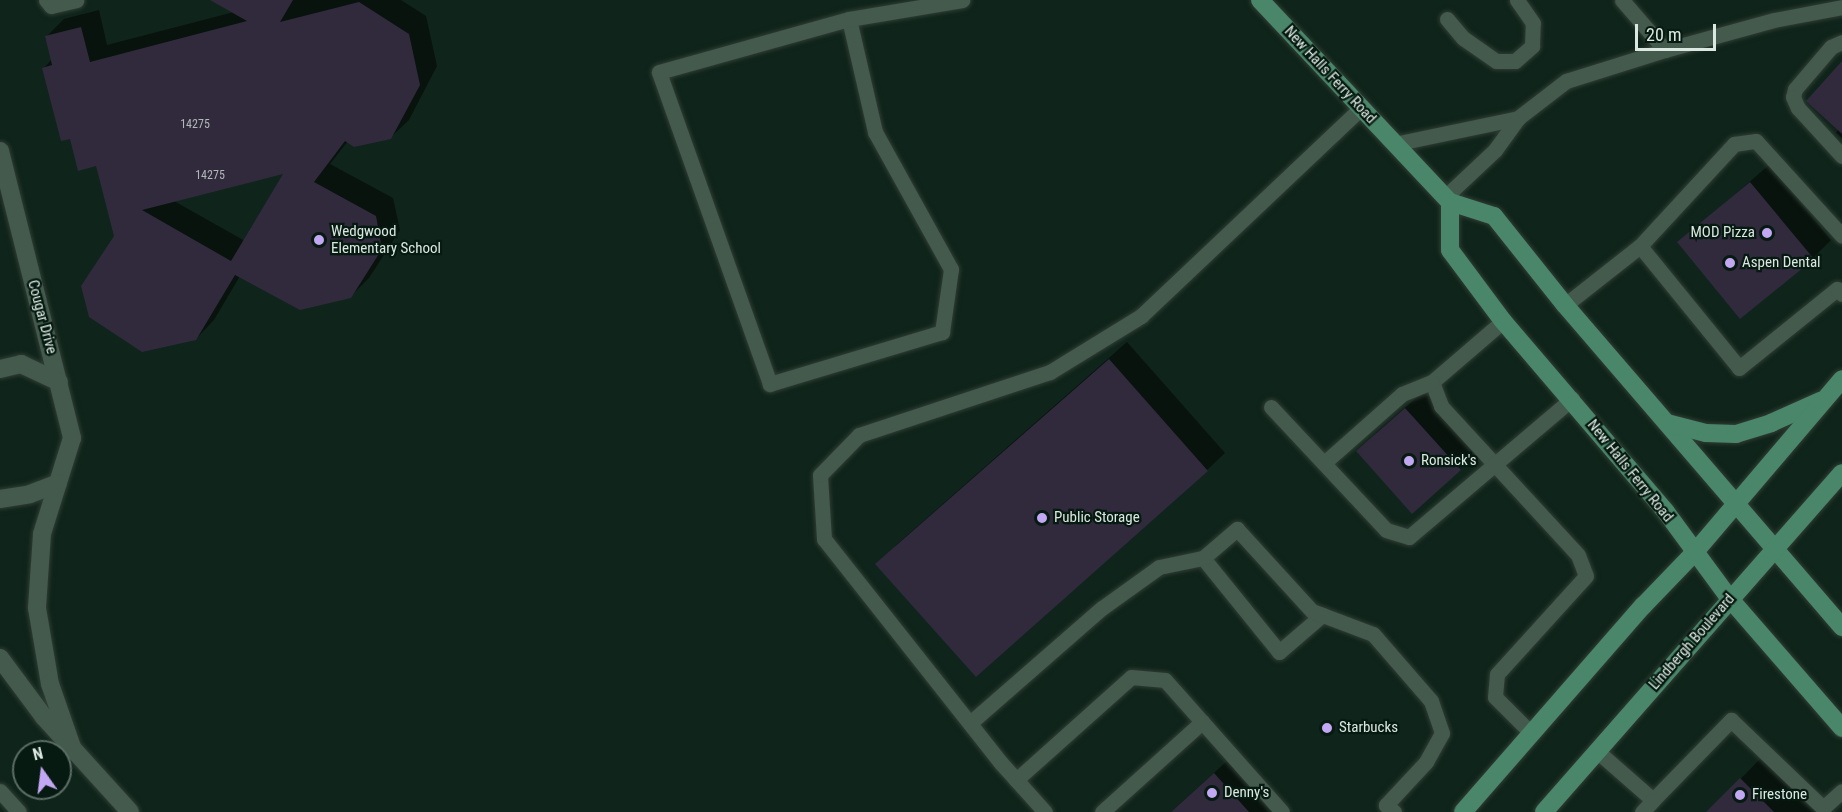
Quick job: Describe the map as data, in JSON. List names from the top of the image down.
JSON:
{
  "streets": {
    "main road": ["New Halls Ferry Road", "Lindbergh Boulevard"],
    "street": ["Cougar Drive"]
  },
  "crossings": [
    ["New Halls Ferry Road", "Lindbergh Boulevard"]
  ],
  "places": [
    "MOD Pizza",
    "Wedgwood Elementary School",
    "Aspen Dental",
    "Ronsick's",
    "Public Storage",
    "Starbucks",
    "Denny's",
    "Firestone"
  ],
  "house_numbers": ["14275", "14275"],
  "scale_bar": "20 m",
  "north": "top"
}
